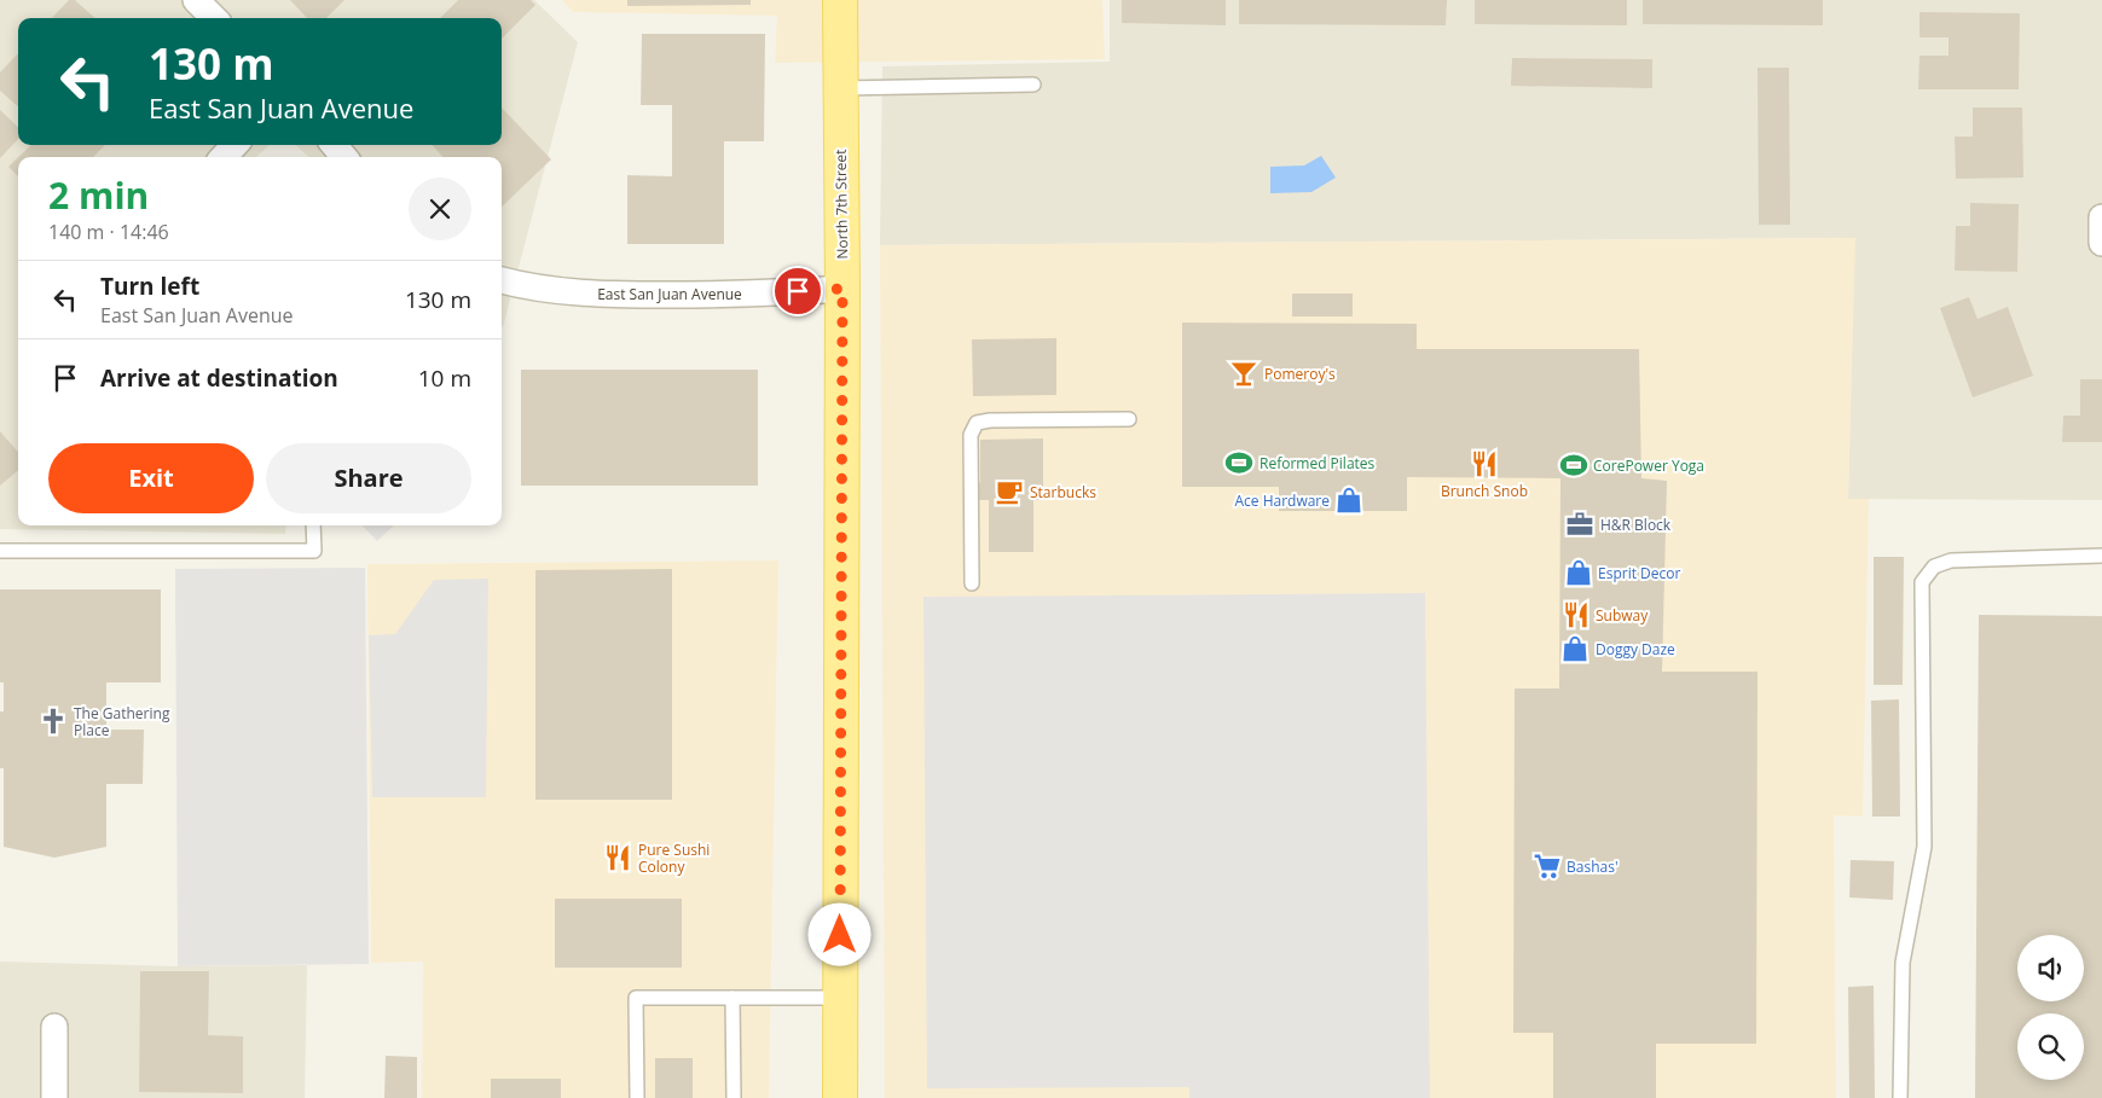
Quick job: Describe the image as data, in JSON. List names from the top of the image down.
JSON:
{
  "streets": {
    "main road": ["North 7th Street"],
    "street": ["East San Juan Avenue"]
  },
  "crossings": [
    ["North 7th Street", "East San Juan Avenue"]
  ],
  "places": {
    "bar": ["Pomeroy's"],
    "sports": ["Reformed Pilates", "CorePower Yoga"],
    "restaurant": ["Brunch Snob", "Subway", "Pure Sushi Colony"],
    "cafe": ["Starbucks"],
    "shop": ["Ace Hardware", "Esprit Decor", "Doggy Daze"],
    "office": ["H&R Block"],
    "church": ["The Gathering Place"],
    "supermarket": ["Bashas'"]
  },
  "page": {
    "turn": ["130 m", "East San Juan Avenue"],
    "heading": ["2 min", "140 m · 14:46"],
    "list": [
      {
        "name": "Turn left",
        "note": "East San Juan Avenue",
        "value": "130 m"
      },
      {
        "name": "Arrive at destination",
        "value": "10 m"
      }
    ],
    "buttons": ["Exit", "Share"]
  }
}
